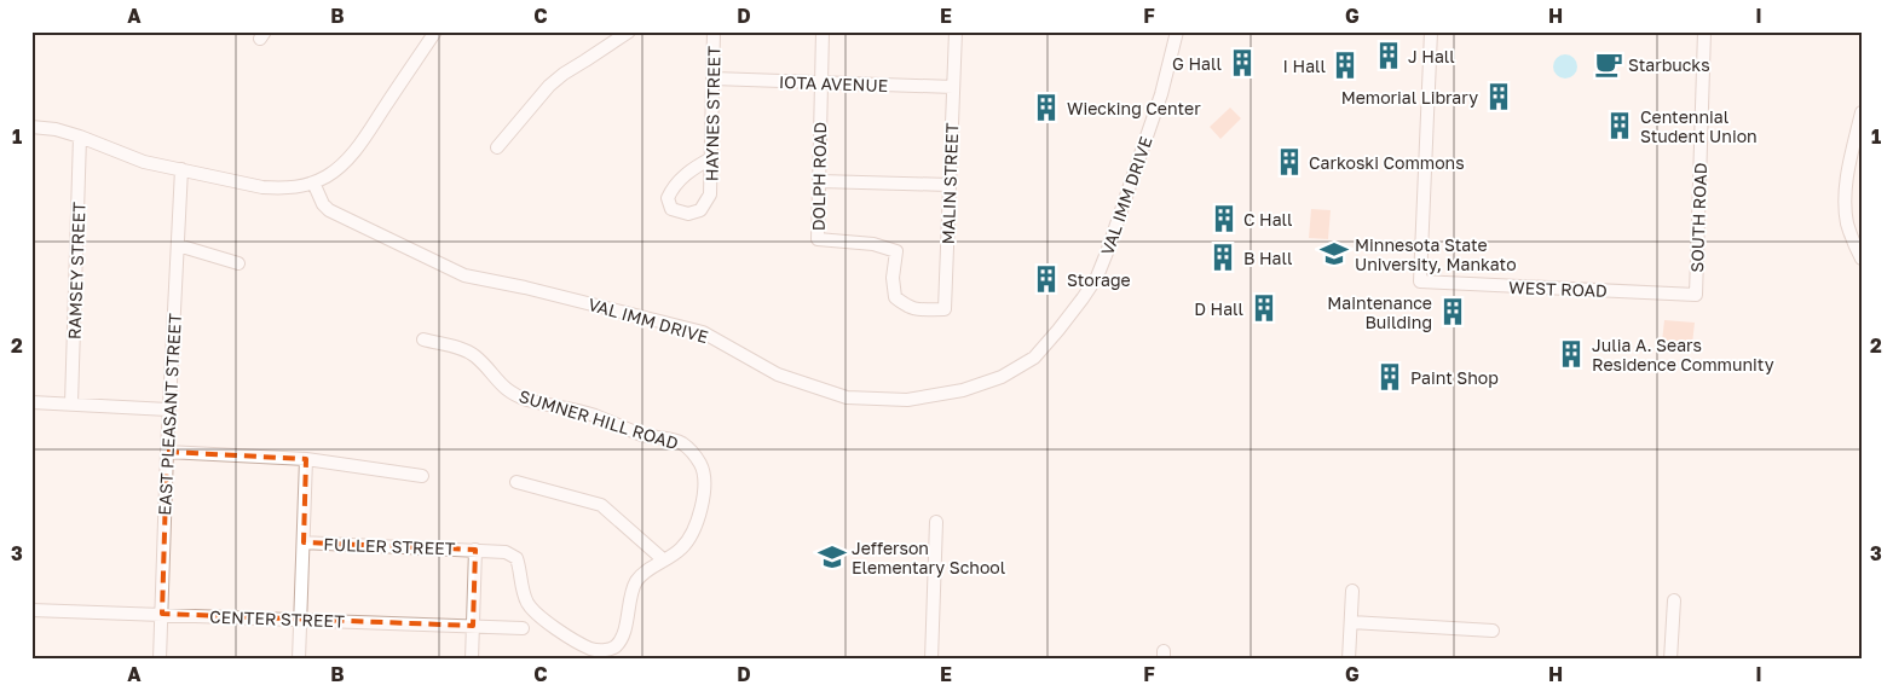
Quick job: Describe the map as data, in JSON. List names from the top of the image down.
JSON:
{
  "streets": {
    "street": [
      "IOTA AVENUE",
      "HAYNES STREET",
      "DOLPH ROAD",
      "MALIN STREET",
      "VAL IMM DRIVE",
      "SOUTH ROAD",
      "RAMSEY STREET",
      "WEST ROAD",
      "EAST PLEASANT STREET",
      "SUMNER HILL ROAD",
      "FULLER STREET",
      "CENTER STREET"
    ]
  },
  "crossings": [
    ["IOTA AVENUE", "HAYNES STREET"],
    ["IOTA AVENUE", "DOLPH ROAD"],
    ["IOTA AVENUE", "MALIN STREET"],
    ["DOLPH ROAD", "MALIN STREET"],
    ["SOUTH ROAD", "WEST ROAD"],
    ["EAST PLEASANT STREET", "CENTER STREET"],
    ["SUMNER HILL ROAD", "FULLER STREET"]
  ],
  "places": {
    "building": [
      "J Hall",
      "G Hall",
      "I Hall",
      "Memorial Library",
      "Wiecking Center",
      "Centennial Student Union",
      "Carkoski Commons",
      "C Hall",
      "B Hall",
      "Storage",
      "D Hall",
      "Maintenance Building",
      "Julia A. Sears Residence Community",
      "Paint Shop"
    ],
    "cafe": ["Starbucks"],
    "school or university": ["Minnesota State University, Mankato", "Jefferson Elementary School"]
  },
  "grid": {
    "columns": [
      "A",
      "B",
      "C",
      "D",
      "E",
      "F",
      "G",
      "H",
      "I"
    ],
    "rows": ["1", "2", "3"]
  }
}
